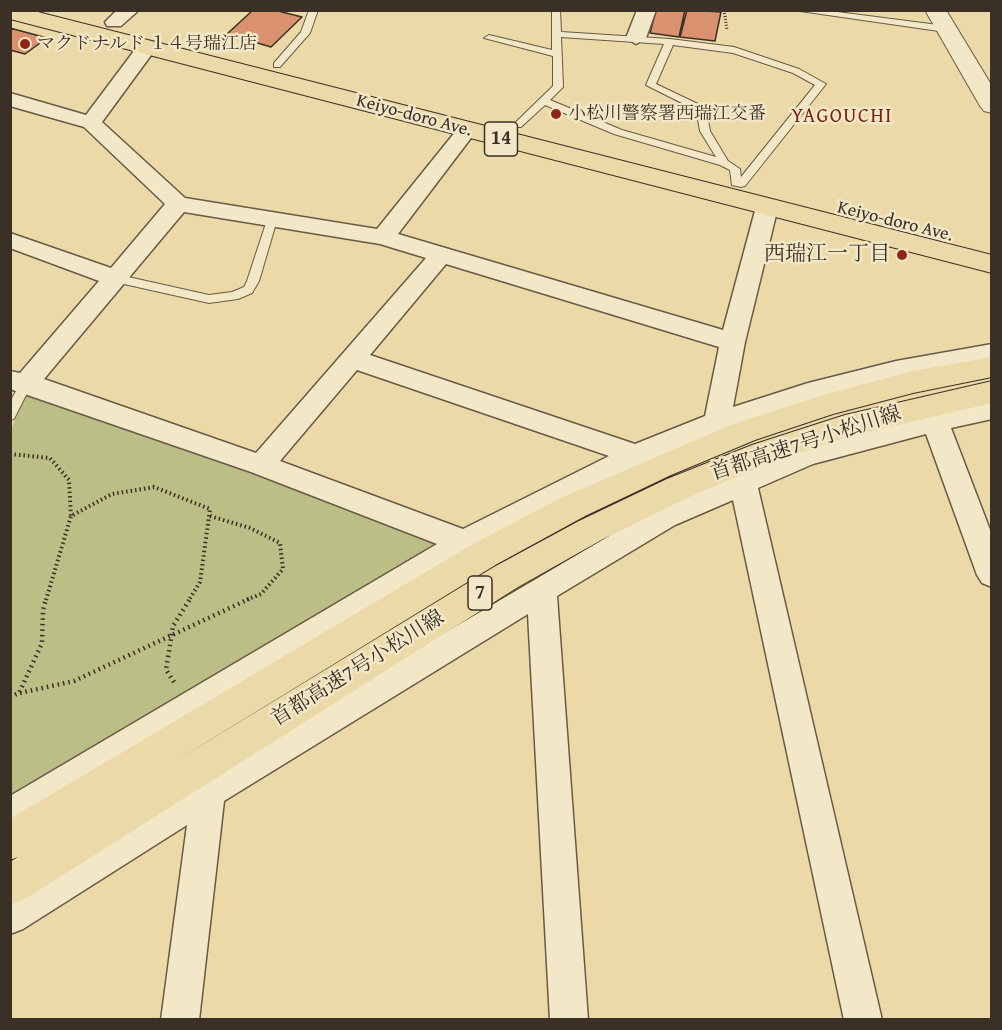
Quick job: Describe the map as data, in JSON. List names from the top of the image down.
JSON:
{
  "streets": {
    "highway": [
      "Keiyo-doro Ave.",
      "14",
      "首都高速7号小松川線",
      "7"
    ]
  },
  "districts": ["YAGOUCHI"],
  "places": ["マクドナルド １４号瑞江店", "小松川警察署西瑞江交番", "西瑞江一丁目"]
}
